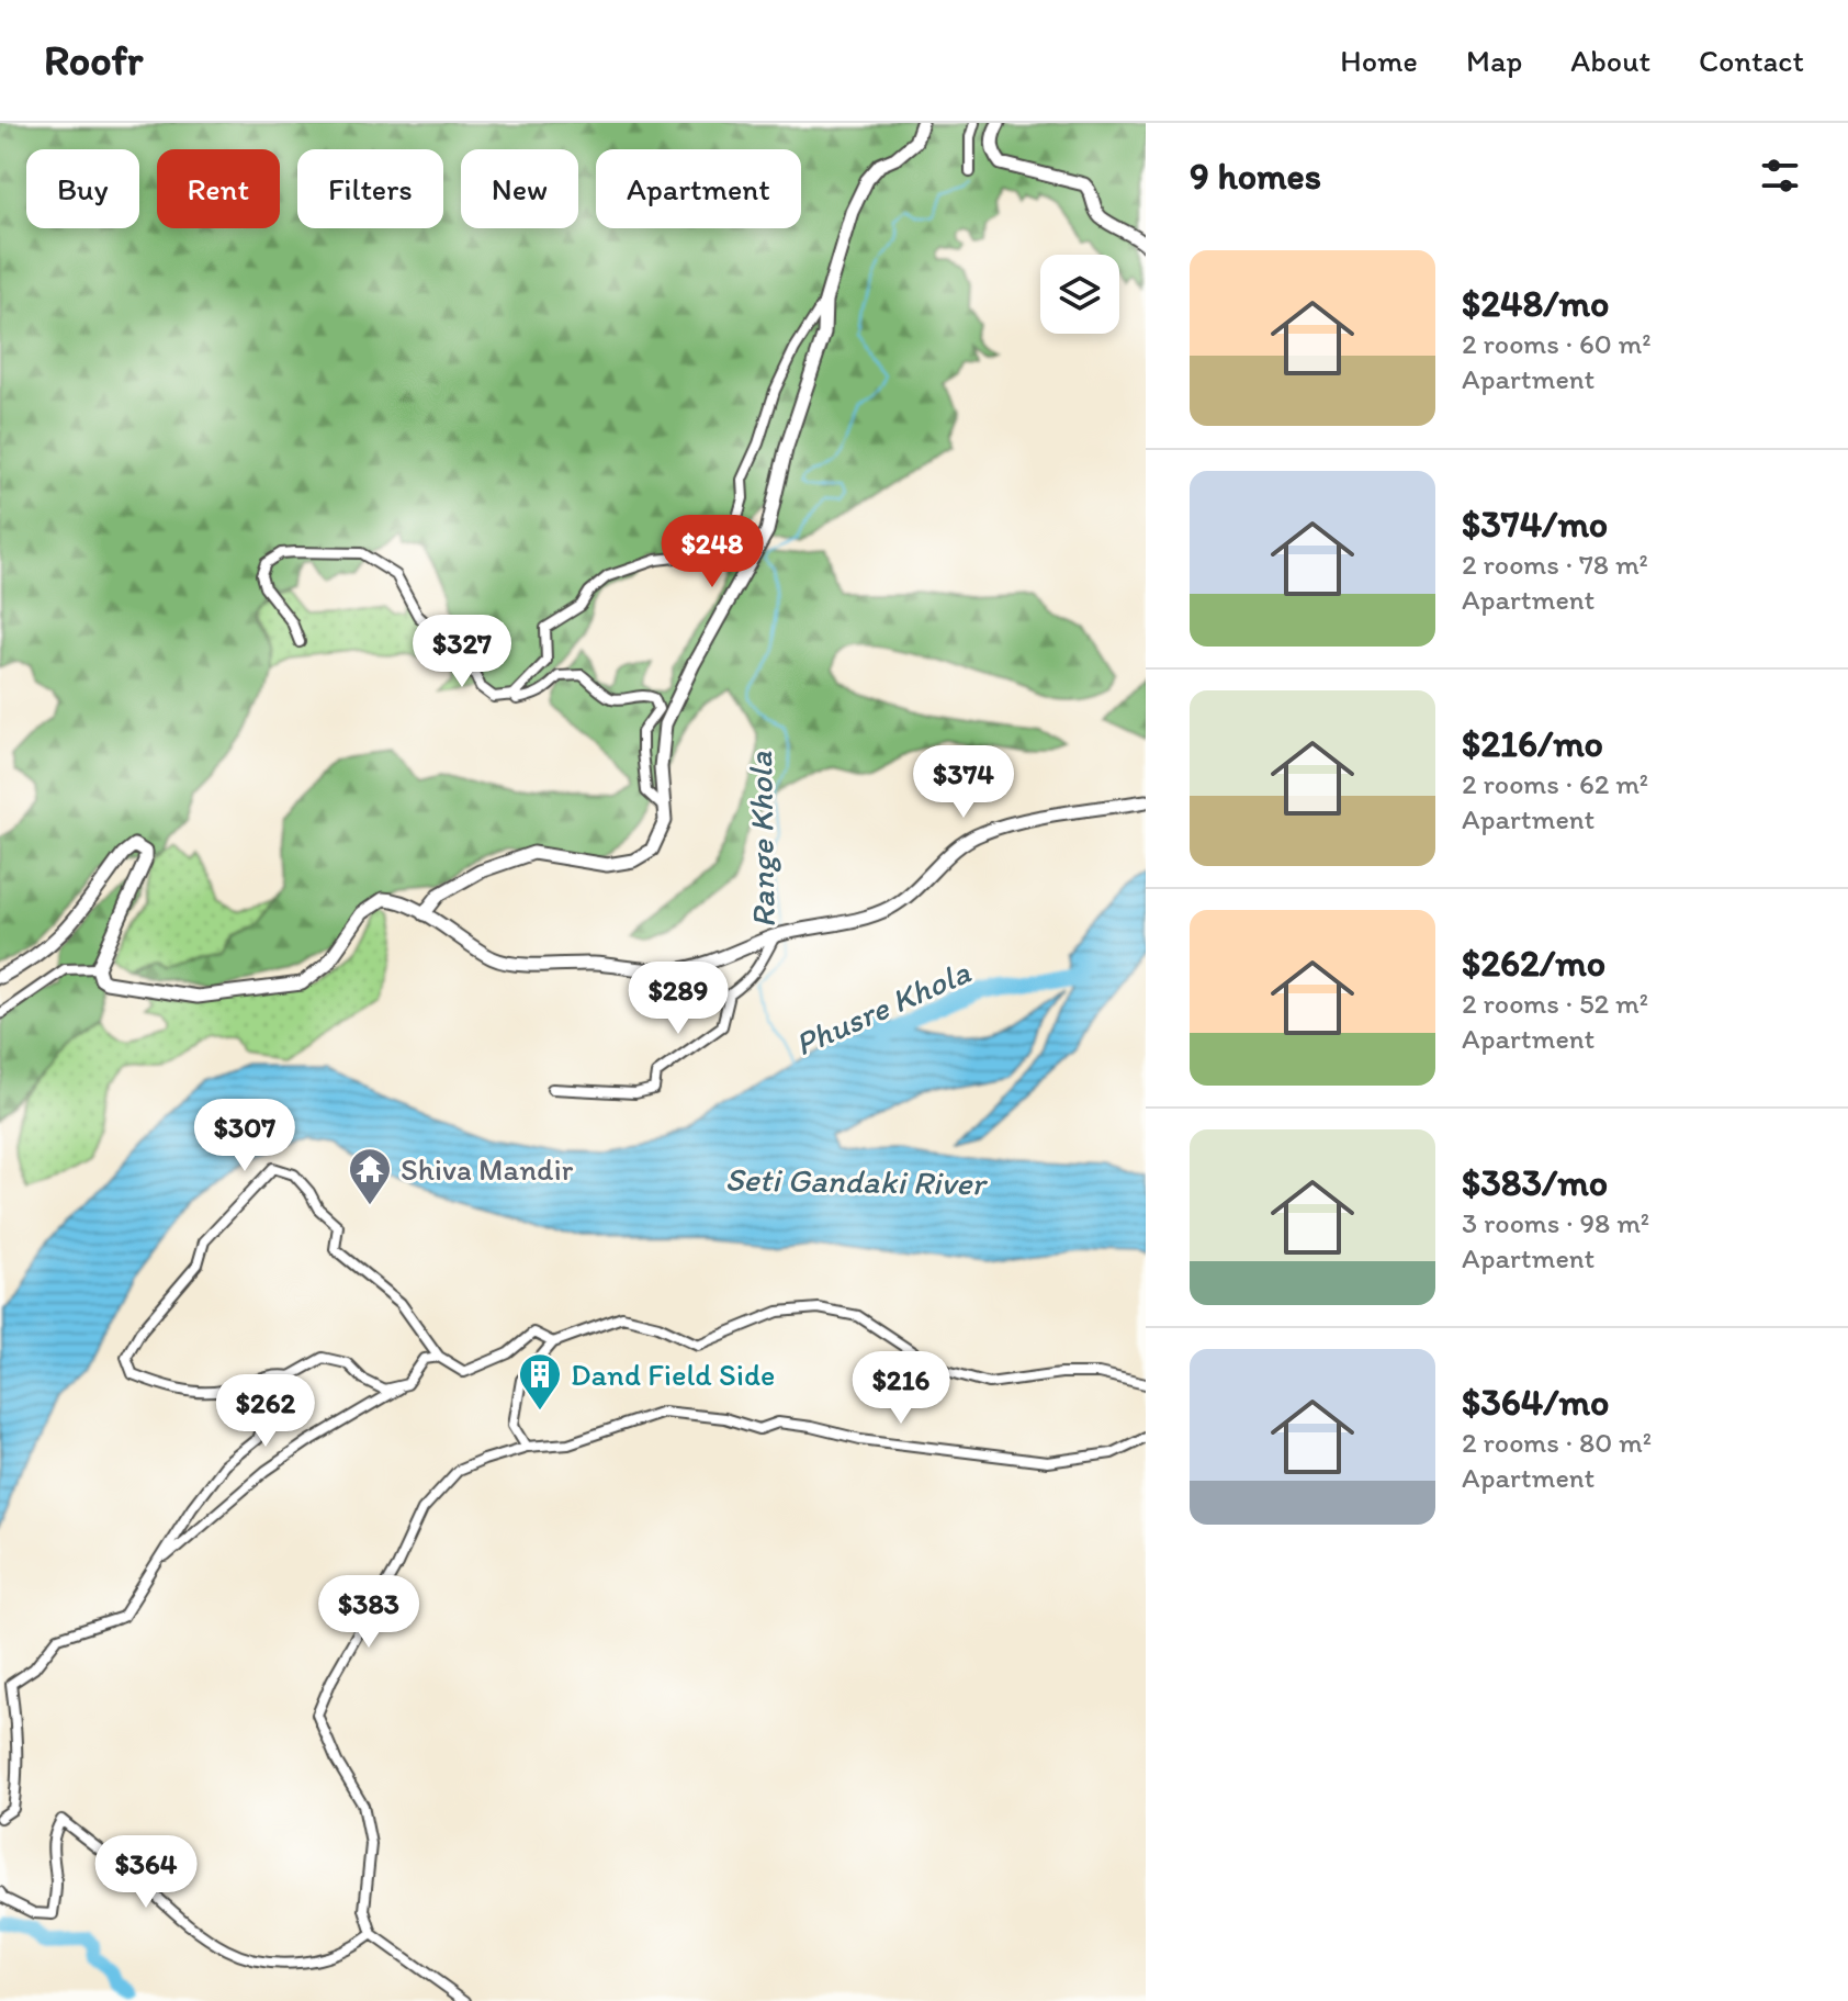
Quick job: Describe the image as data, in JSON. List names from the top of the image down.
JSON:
{
  "water": ["Range Khola", "Phusre Khola", "Seti Gandaki River"],
  "places": {
    "temple": ["Shiva Mandir"],
    "building": ["Dand Field Side"]
  },
  "page": {
    "header": "Roofr",
    "nav": [
      "Home",
      "Map",
      "About",
      "Contact"
    ],
    "heading": "9 homes",
    "chip": [
      "Buy",
      "Rent",
      "Filters",
      "New",
      "Apartment"
    ],
    "list": [
      {
        "name": "$248/mo",
        "note": "2 rooms · 60 m² · Apartment"
      },
      {
        "name": "$374/mo",
        "note": "2 rooms · 78 m² · Apartment"
      },
      {
        "name": "$216/mo",
        "note": "2 rooms · 62 m² · Apartment"
      },
      {
        "name": "$262/mo",
        "note": "2 rooms · 52 m² · Apartment"
      },
      {
        "name": "$383/mo",
        "note": "3 rooms · 98 m² · Apartment"
      },
      {
        "name": "$364/mo",
        "note": "2 rooms · 80 m² · Apartment"
      }
    ],
    "price": [
      "$248",
      "$327",
      "$374",
      "$289",
      "$307",
      "$216",
      "$262",
      "$383",
      "$364"
    ]
  }
}
